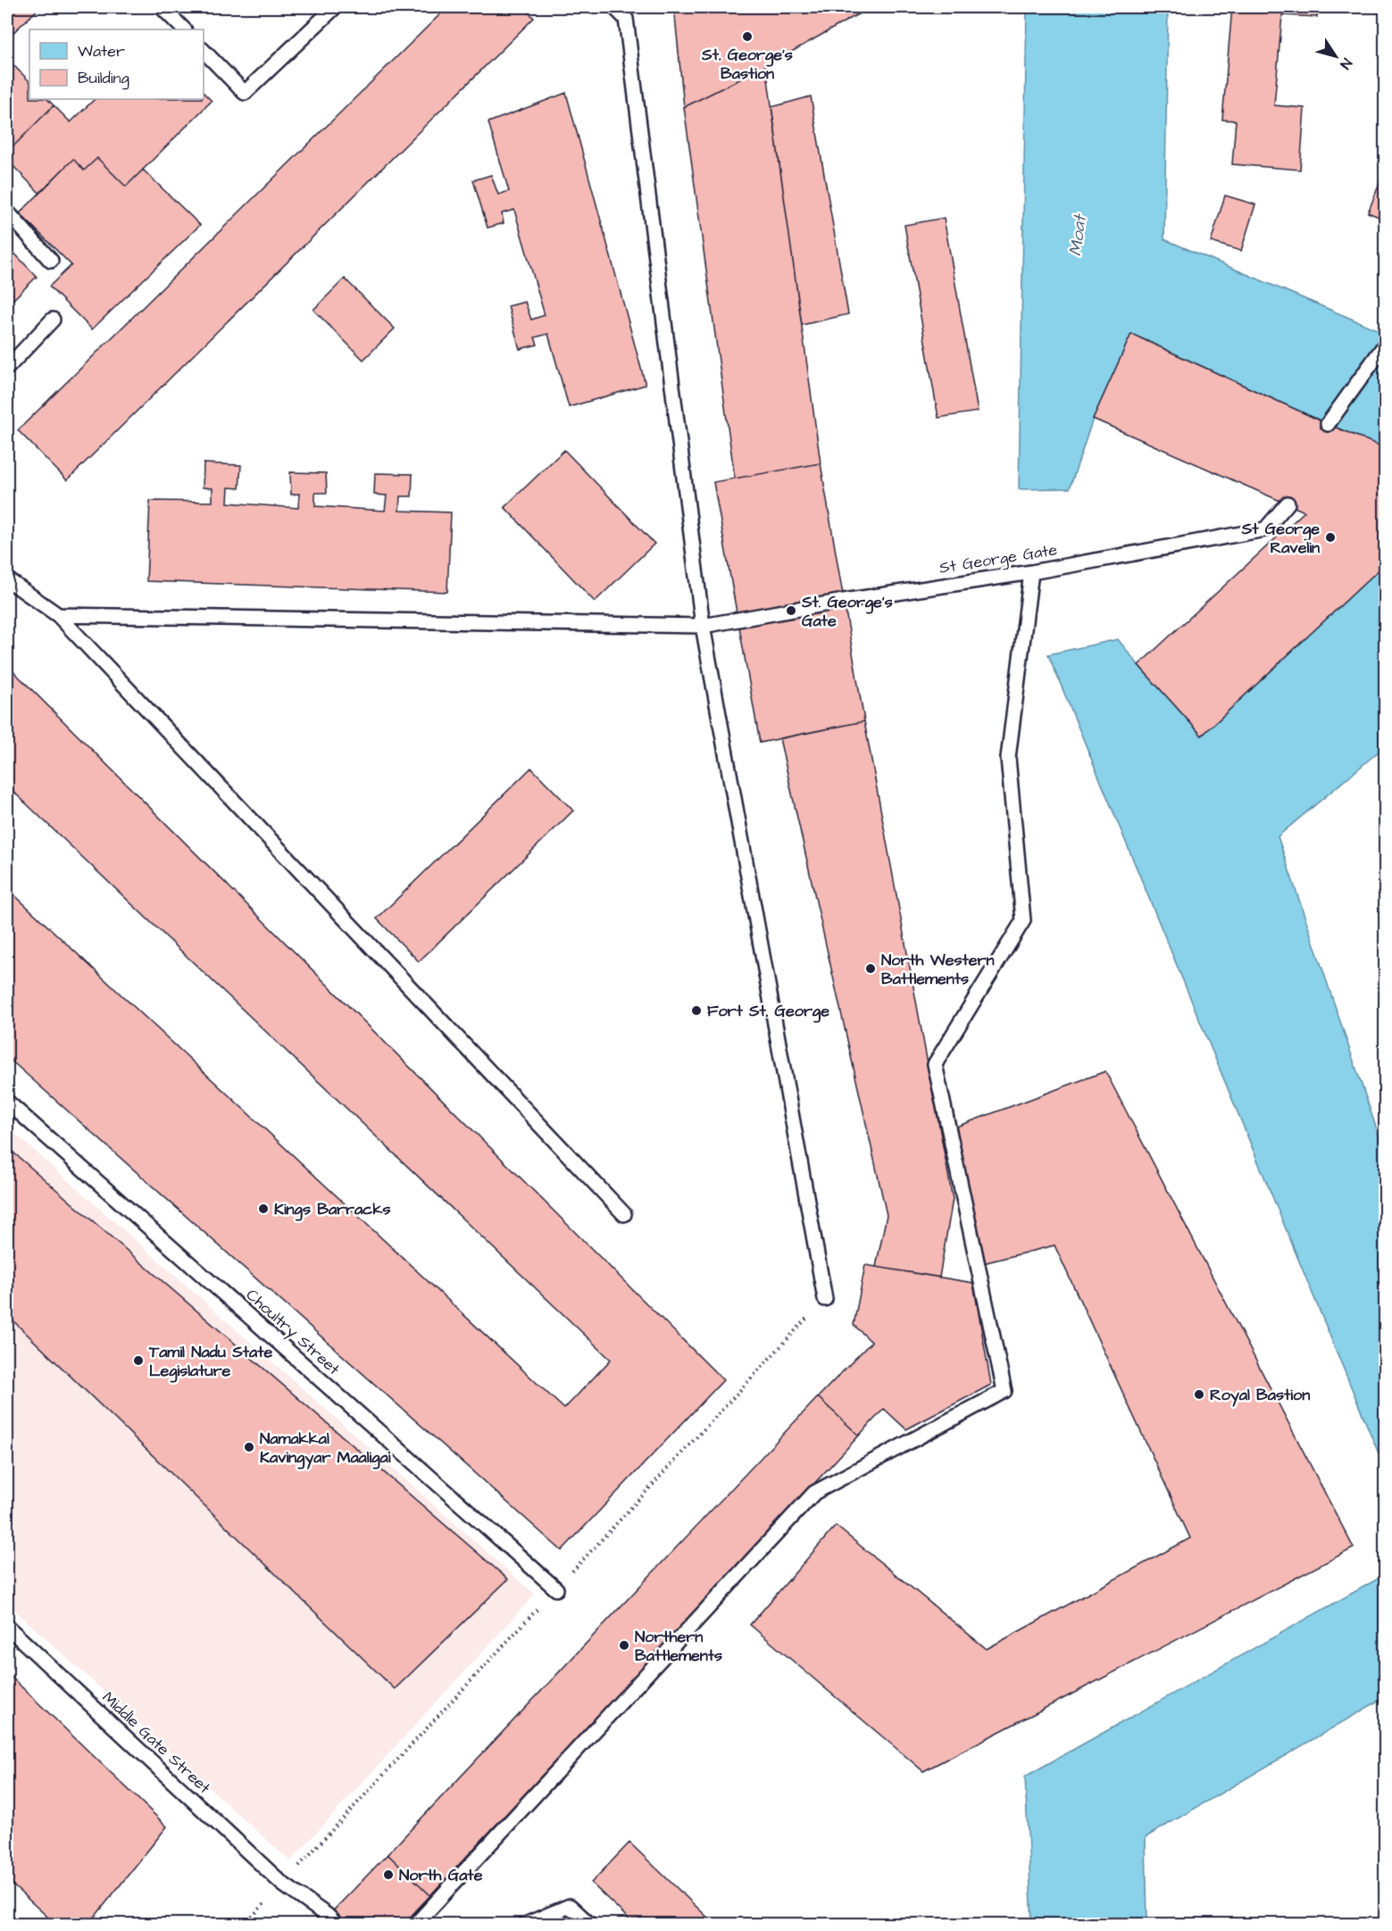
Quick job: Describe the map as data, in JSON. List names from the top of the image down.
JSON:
{
  "streets": {
    "lane": ["St George Gate", "Choultry Street", "Middle Gate Street"]
  },
  "water": ["Moat"],
  "places": [
    "St. George's Bastion",
    "St George Ravelin",
    "St. George's Gate",
    "North Western Battlements",
    "Fort St. George",
    "Kings Barracks",
    "Tamil Nadu State Legislature",
    "Royal Bastion",
    "Namakkal Kavingyar Maaligai",
    "Northern Battlements",
    "North Gate"
  ],
  "legend": ["Water", "Building"],
  "north": "bottom right"
}
